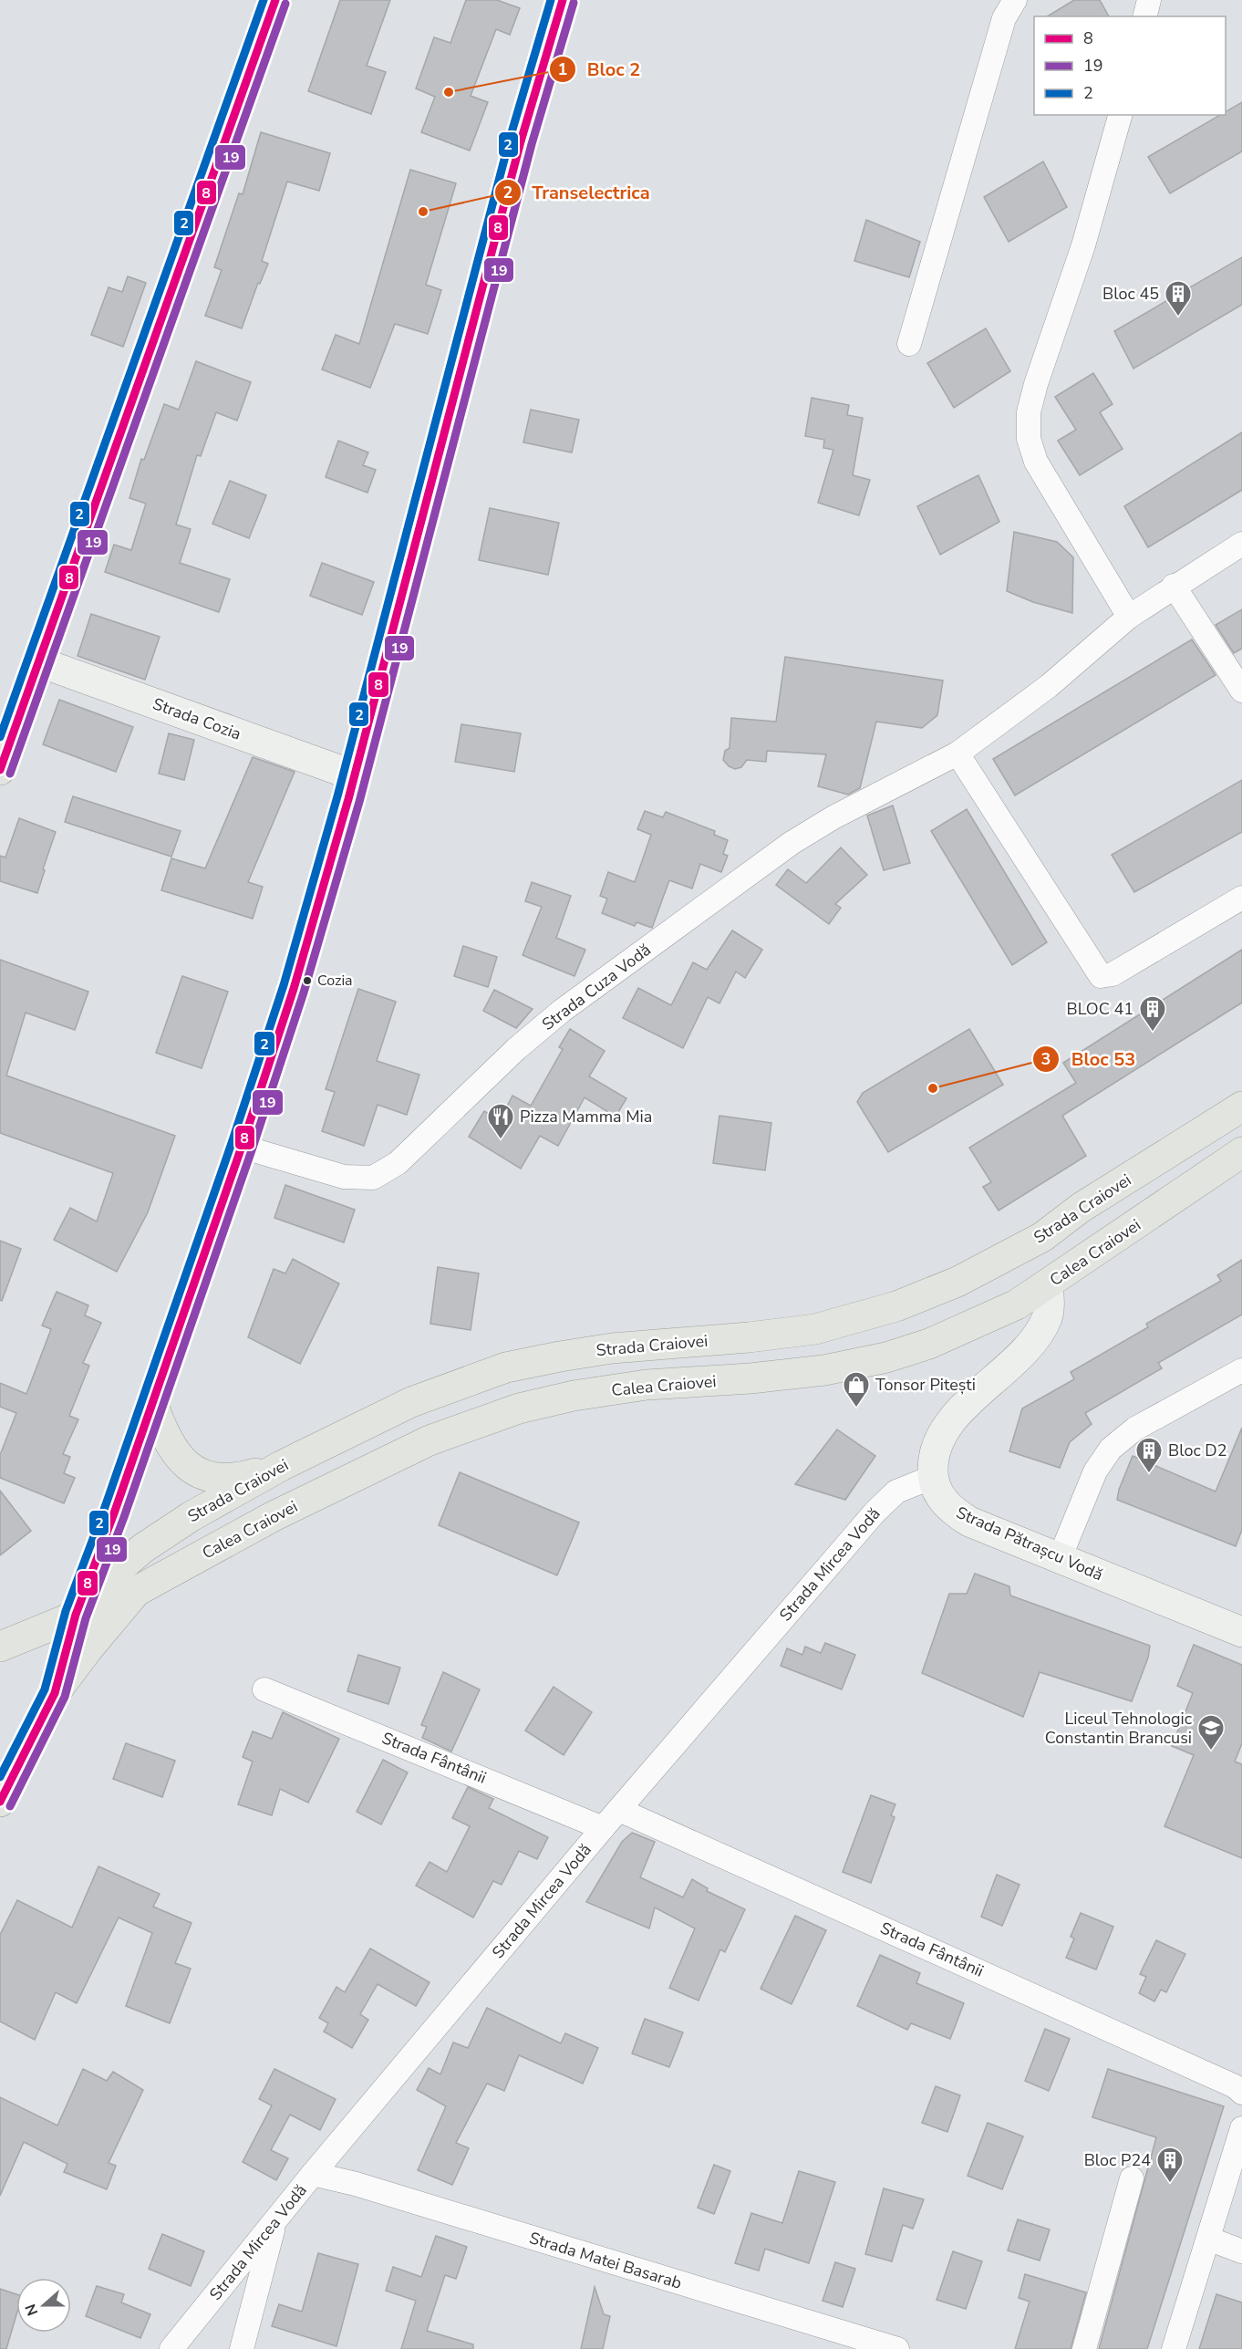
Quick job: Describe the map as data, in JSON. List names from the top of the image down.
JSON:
{
  "streets": {
    "main road": ["Strada Craiovei", "Calea Craiovei"],
    "street": [
      "Strada Cozia",
      "Strada Cuza Vodă",
      "Strada Pătrașcu Vodă",
      "Strada Mircea Vodă",
      "Strada Fântânii",
      "Strada Matei Basarab"
    ]
  },
  "crossings": [
    ["Strada Craiovei", "Calea Craiovei"],
    ["Calea Craiovei", "Strada Pătrașcu Vodă"],
    ["Strada Pătrașcu Vodă", "Strada Mircea Vodă"],
    ["Strada Mircea Vodă", "Strada Fântânii"],
    ["Strada Mircea Vodă", "Strada Matei Basarab"]
  ],
  "places": {
    "other": [
      "Bloc 2",
      "Transelectrica",
      "Cozia",
      "Bloc 53"
    ],
    "building": [
      "Bloc 45",
      "BLOC 41",
      "Bloc D2",
      "Bloc P24"
    ],
    "restaurant": ["Pizza Mamma Mia"],
    "shop": ["Tonsor Pitești"],
    "school or university": ["Liceul Tehnologic Constantin Brancusi"]
  },
  "lines": ["transit line 8", "transit line 2", "transit line 19"],
  "legend": ["8", "19", "2"],
  "north": "left"
}
